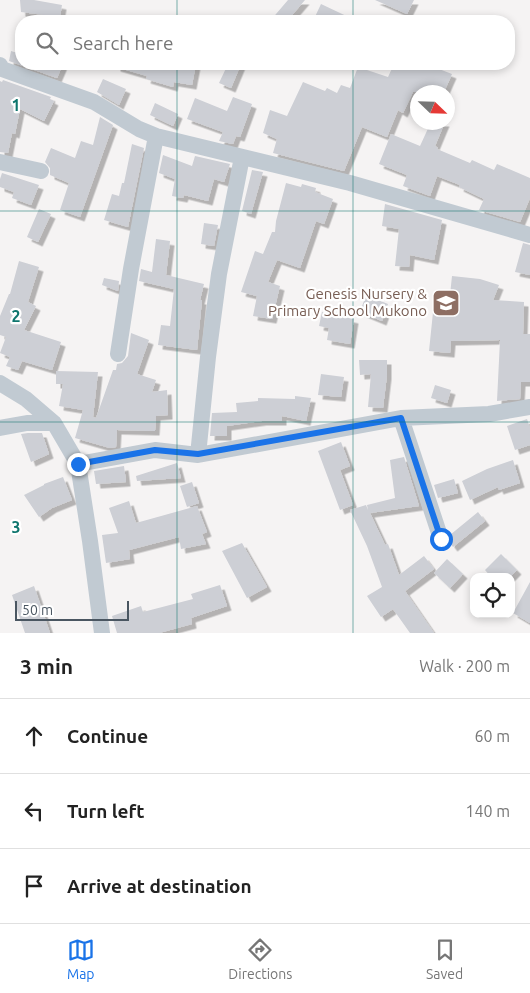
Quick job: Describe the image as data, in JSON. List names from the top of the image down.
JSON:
{
  "places": {
    "school or university": ["Genesis Nursery & Primary School Mukono"]
  },
  "scale_bar": "50 m",
  "north": "bottom right",
  "page": {
    "search": "Search here",
    "scale": "50 m",
    "heading": ["3 min", "Walk · 200 m"],
    "list": [
      ["Continue", "60 m"],
      ["Turn left", "140 m"],
      "Arrive at destination"
    ],
    "nav": ["Map", "Directions", "Saved"]
  },
  "grid": {
    "rows": ["1", "2", "3"]
  }
}
